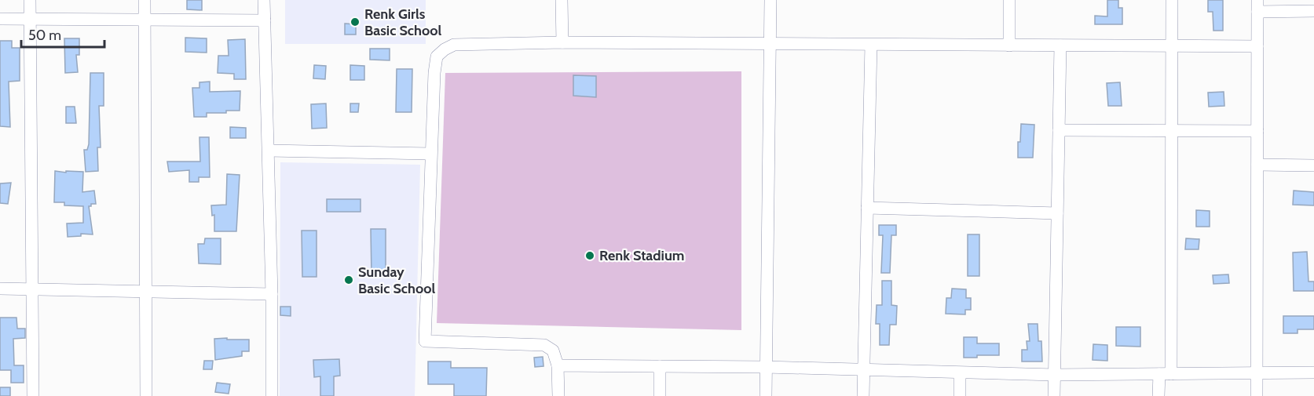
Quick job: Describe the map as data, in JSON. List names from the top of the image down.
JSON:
{
  "places": ["Renk Girls Basic School", "Renk Stadium", "Sunday Basic School"],
  "scale_bar": "50 m"
}
